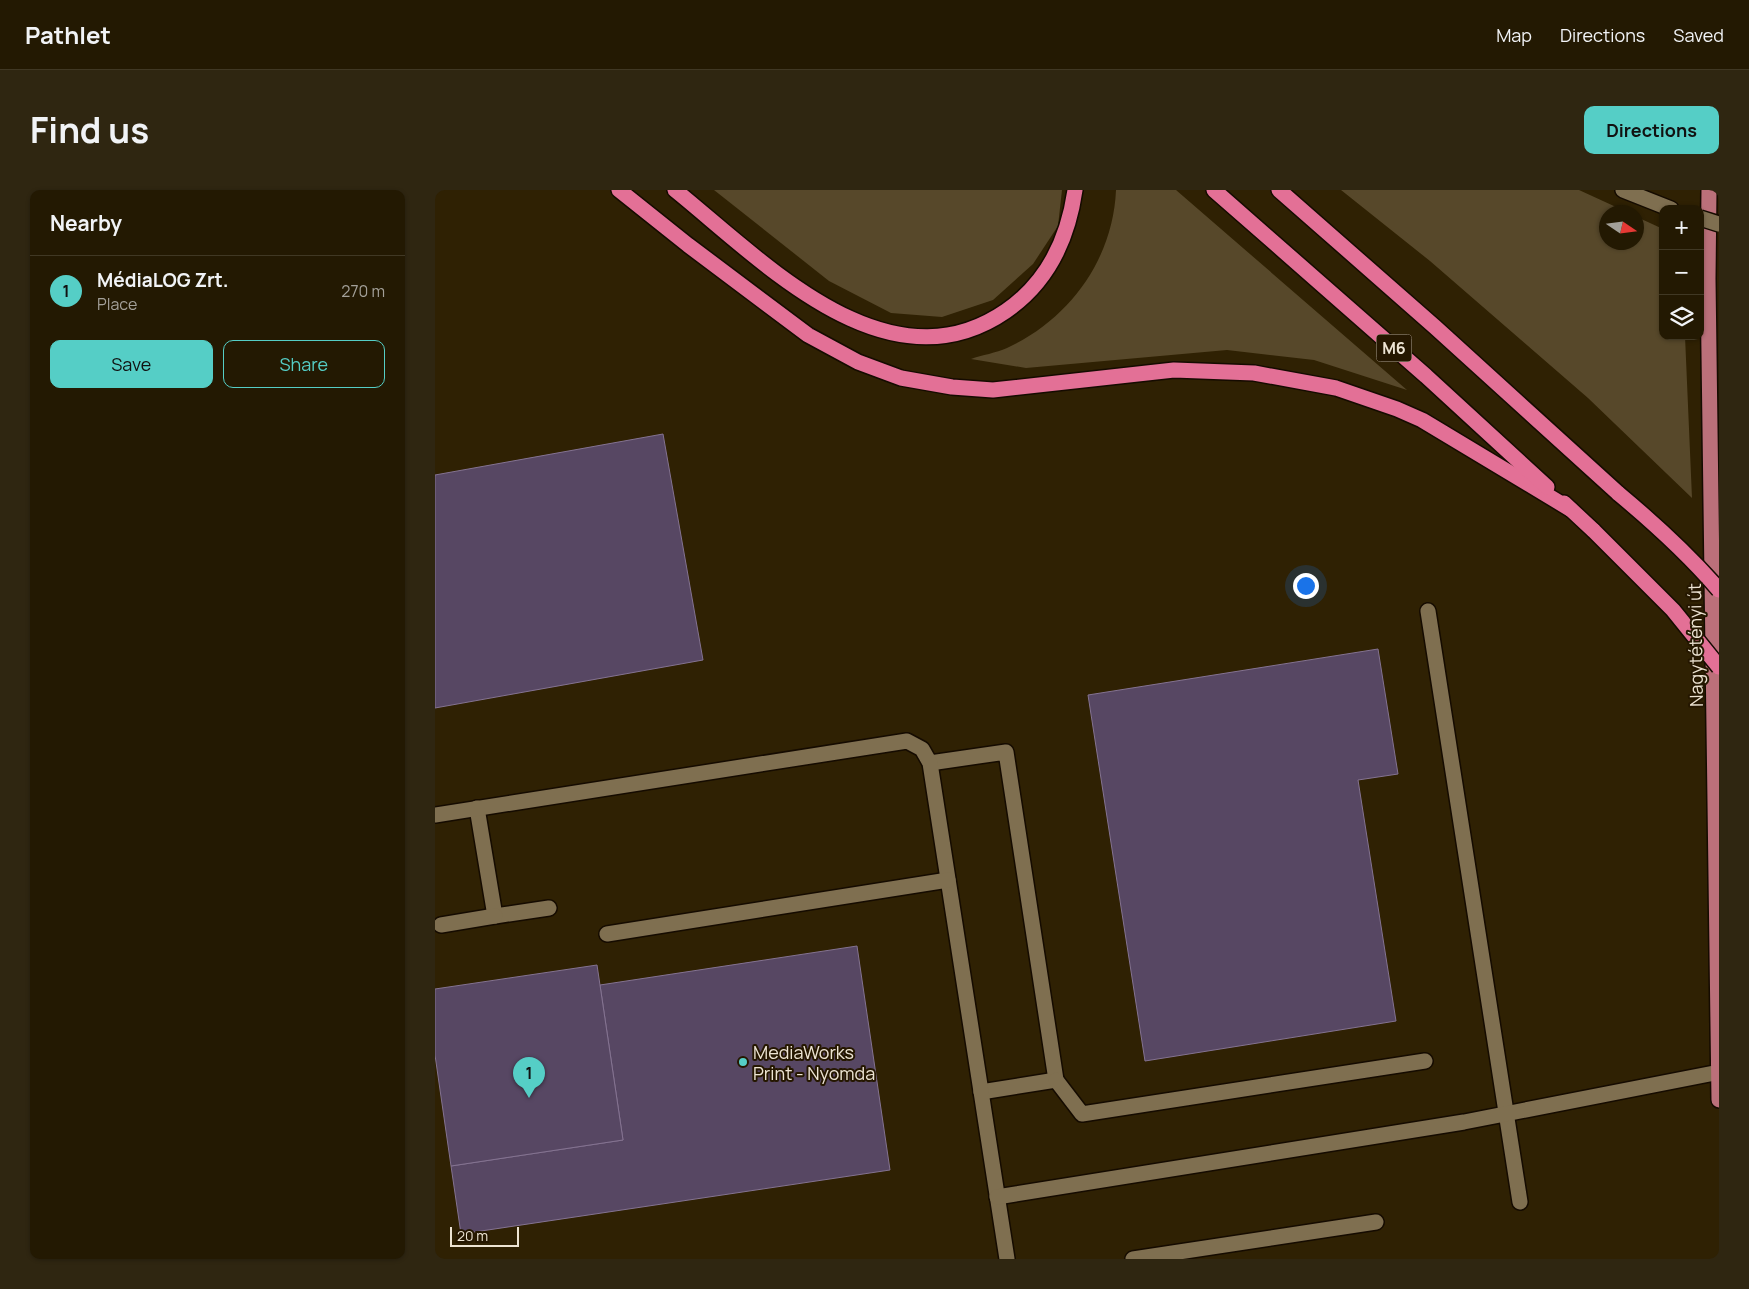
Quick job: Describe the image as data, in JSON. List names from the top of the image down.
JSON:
{
  "streets": {
    "highway": ["M6"],
    "main road": ["Nagytétényi út"]
  },
  "places": ["MediaWorks Print - Nyomda"],
  "scale_bar": "20 m",
  "north": "right",
  "page": {
    "header": "Pathlet",
    "nav": ["Map", "Directions", "Saved"],
    "title": "Find us",
    "buttons": [
      "Directions",
      ["Save", "Share"]
    ],
    "heading": "Nearby",
    "map_buttons": ["+", "−"],
    "list": [
      {
        "mark": "1",
        "name": "MédiaLOG Zrt.",
        "note": "Place",
        "value": "270 m"
      }
    ],
    "pins": "1",
    "scale": "20 m"
  }
}
